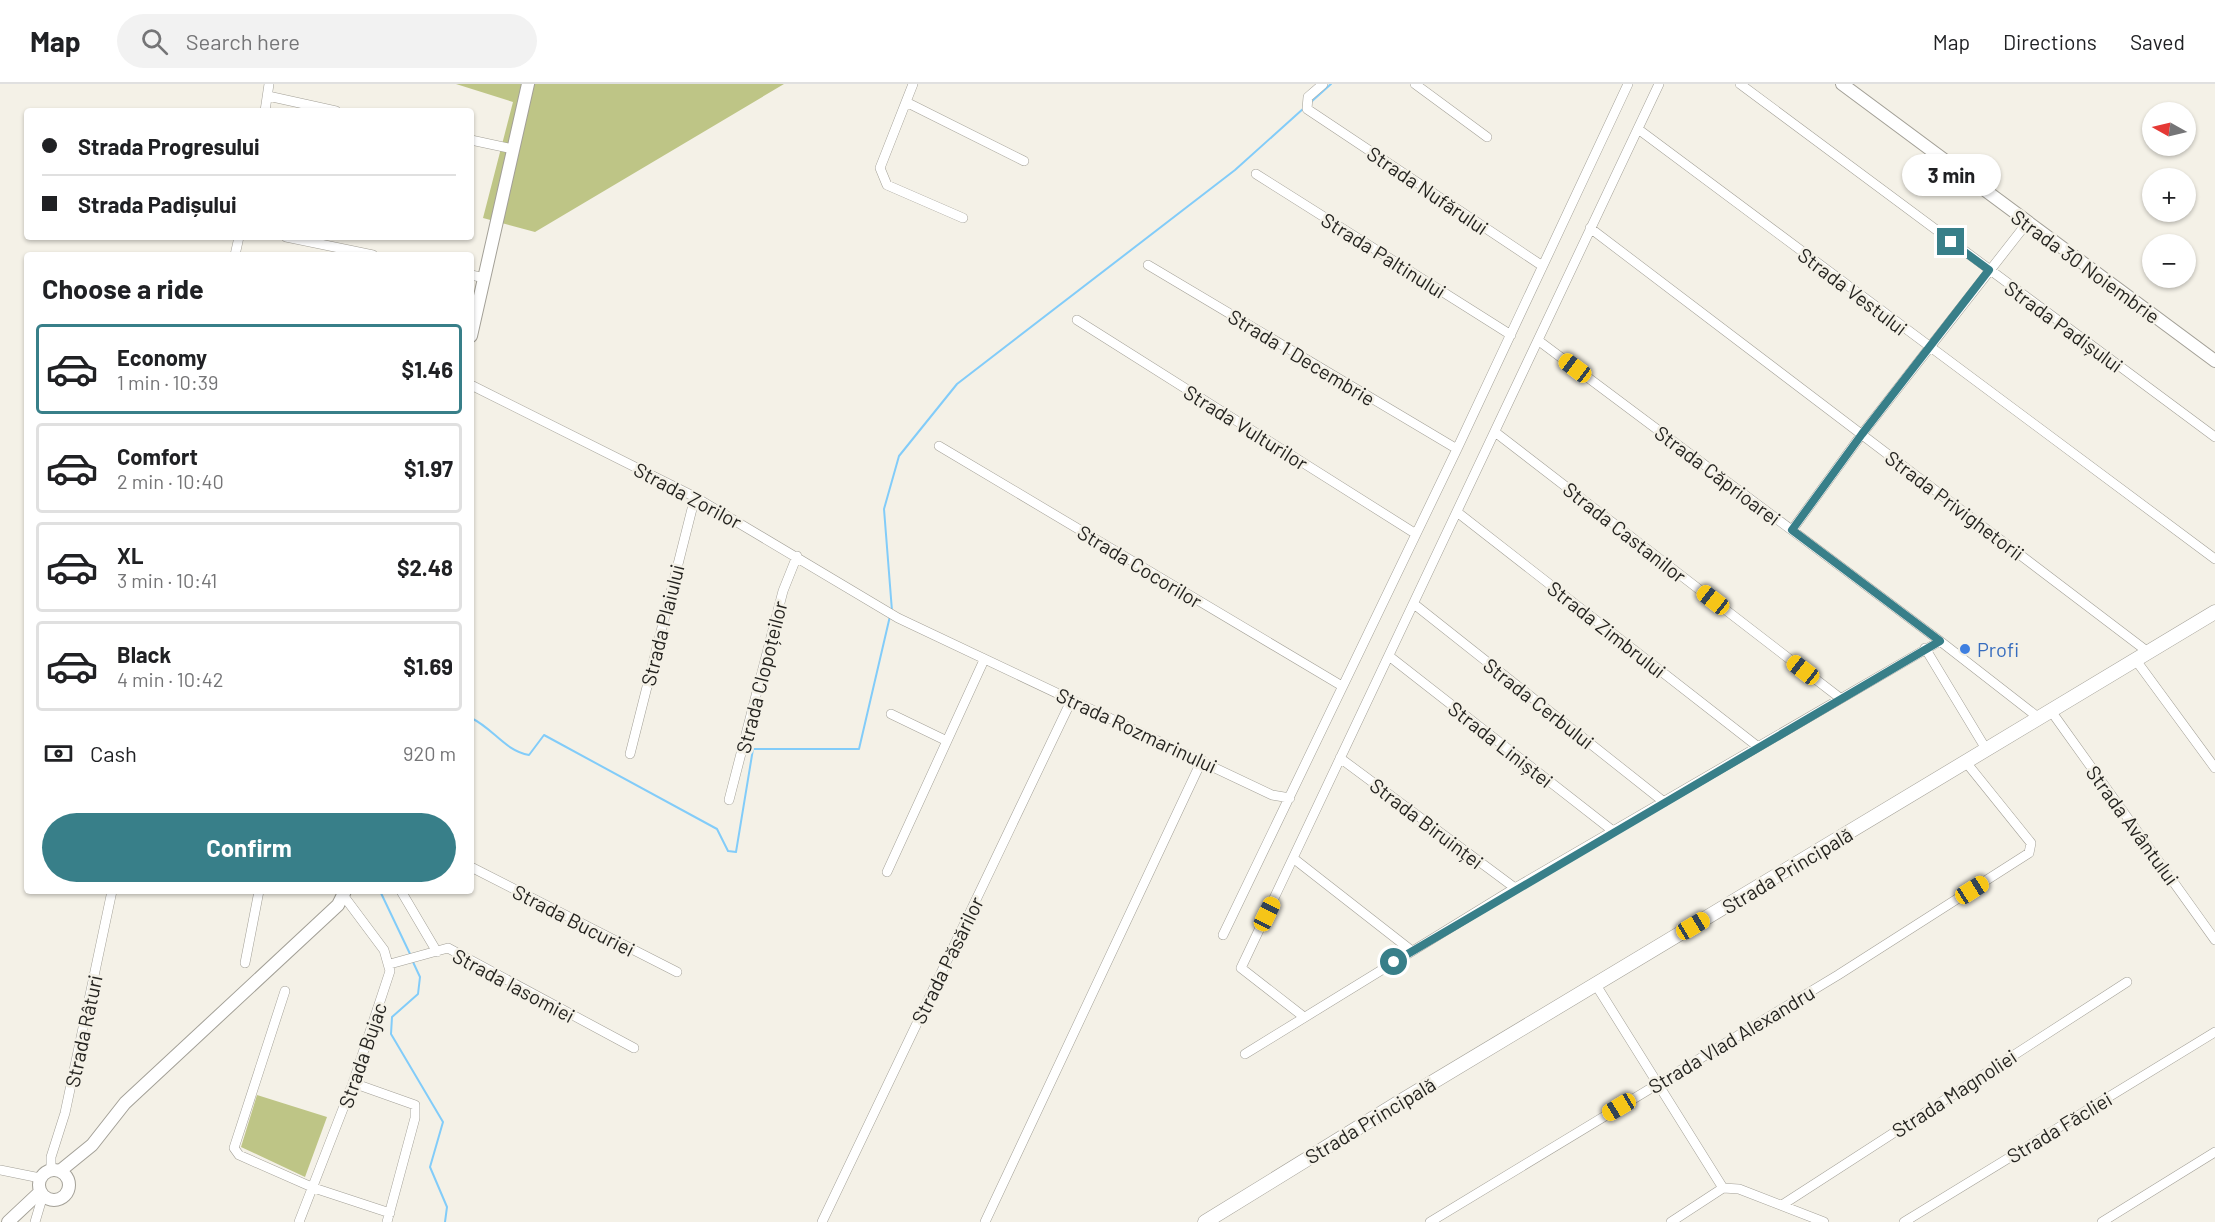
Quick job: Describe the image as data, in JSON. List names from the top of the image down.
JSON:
{
  "streets": {
    "main road": ["Strada Principală"],
    "street": [
      "Strada Nufărului",
      "Strada Paltinului",
      "Strada 30 Noiembrie",
      "Strada Vestului",
      "Strada Padișului",
      "Strada 1 Decembrie",
      "Strada Vulturilor",
      "Strada Căprioarei",
      "Strada Zorilor",
      "Strada Privighetorii",
      "Strada Castanilor",
      "Strada Cocorilor",
      "Strada Plaiului",
      "Strada Zimbrului",
      "Strada Clopoțeilor",
      "Strada Cerbului",
      "Strada Rozmarinului",
      "Strada Liniștei",
      "Strada Biruinței",
      "Strada Avântului",
      "Strada Bucuriei",
      "Strada Păsărilor",
      "Strada Iasomiei",
      "Strada Râturi",
      "Strada Vlad Alexandru",
      "Strada Bujac",
      "Strada Magnoliei",
      "Strada Făcliei"
    ]
  },
  "crossings": [
    ["Strada Căprioarei", "Strada Avântului"],
    ["Strada Căprioarei", "Strada Principală"],
    ["Strada Zorilor", "Strada Plaiului"],
    ["Strada Zorilor", "Strada Clopoțeilor"],
    ["Strada Zorilor", "Strada Rozmarinului"],
    ["Strada Privighetorii", "Strada Principală"],
    ["Strada Rozmarinului", "Strada Păsărilor"],
    ["Strada Avântului", "Strada Principală"],
    ["Strada Principală", "Strada Vlad Alexandru"],
    ["Strada Iasomiei", "Strada Bujac"]
  ],
  "places": ["Profi"],
  "north": "left",
  "page": {
    "header": "Map",
    "search": "Search here",
    "nav": ["Map", "Directions", "Saved"],
    "map_buttons": ["+", "−"],
    "banner": ["Strada Progresului", "Strada Padișului"],
    "bubble": "3 min",
    "heading": "Choose a ride",
    "list": [
      {
        "name": "Economy",
        "note": "1 min · 10:39",
        "value": "$1.46"
      },
      {
        "name": "Comfort",
        "note": "2 min · 10:40",
        "value": "$1.97"
      },
      {
        "name": "XL",
        "note": "3 min · 10:41",
        "value": "$2.48"
      },
      {
        "name": "Black",
        "note": "4 min · 10:42",
        "value": "$1.69"
      }
    ],
    "pay": ["Cash", "920 m"],
    "buttons": "Confirm"
  }
}
